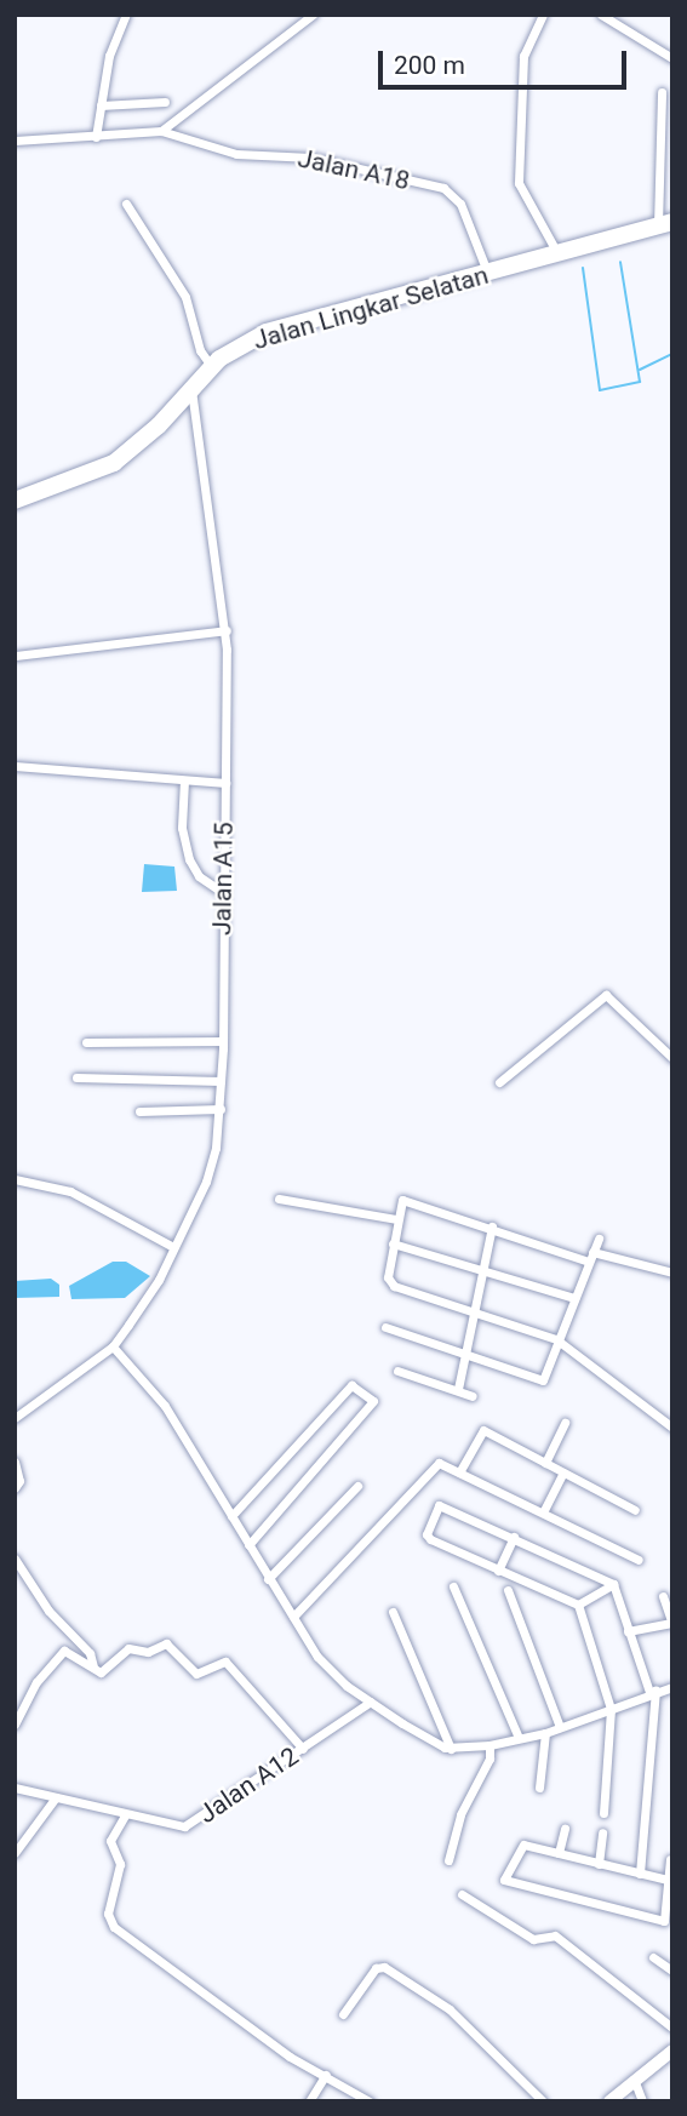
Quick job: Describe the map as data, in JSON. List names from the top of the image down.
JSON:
{
  "streets": {
    "highway": ["Jalan Lingkar Selatan"],
    "street": ["Jalan A18", "Jalan A15", "Jalan A12"]
  },
  "crossings": [
    ["Jalan A18", "Jalan Lingkar Selatan"],
    ["Jalan Lingkar Selatan", "Jalan A15"]
  ],
  "scale_bar": "200 m"
}
